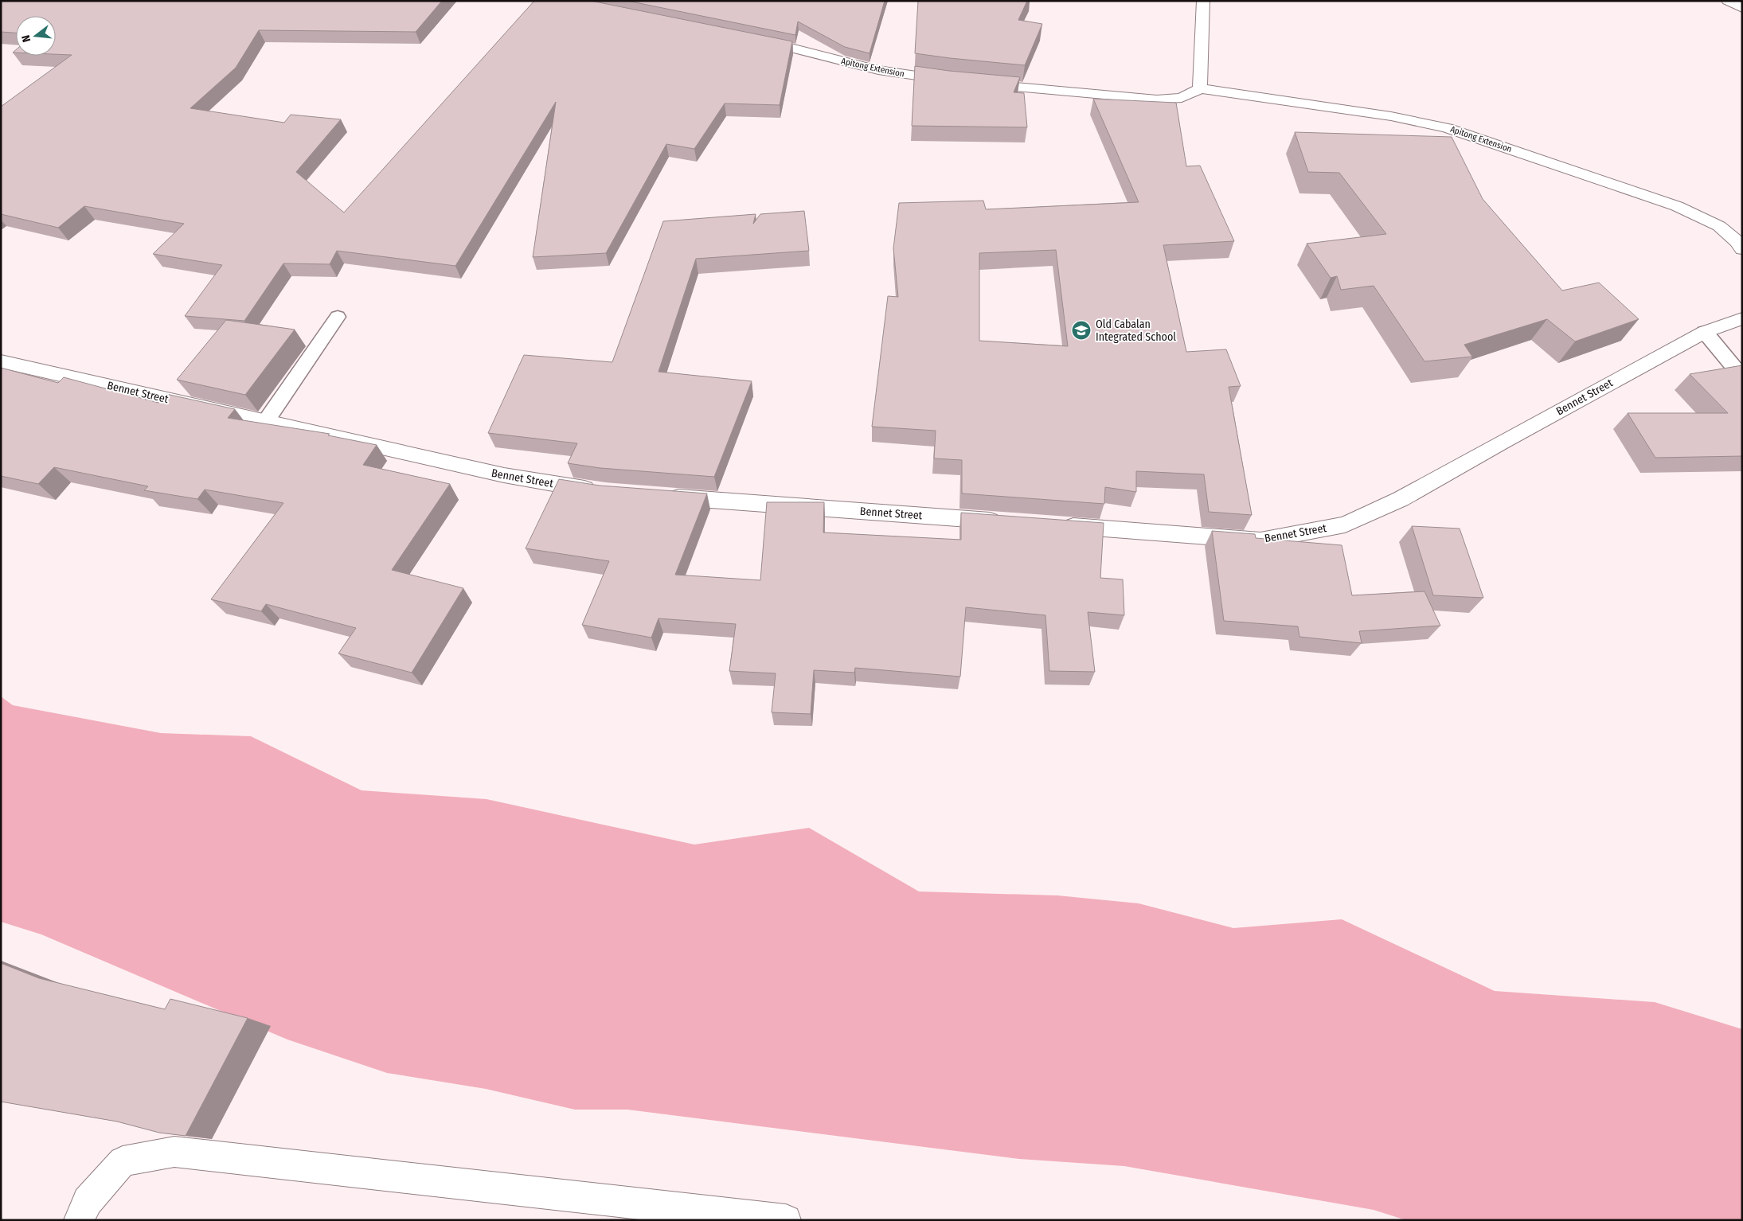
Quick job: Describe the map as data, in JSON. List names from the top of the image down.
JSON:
{
  "streets": {
    "street": ["Apitong Extension", "Bennet Street"]
  },
  "places": {
    "school or university": ["Old Cabalan Integrated School"]
  },
  "north": "left"
}
